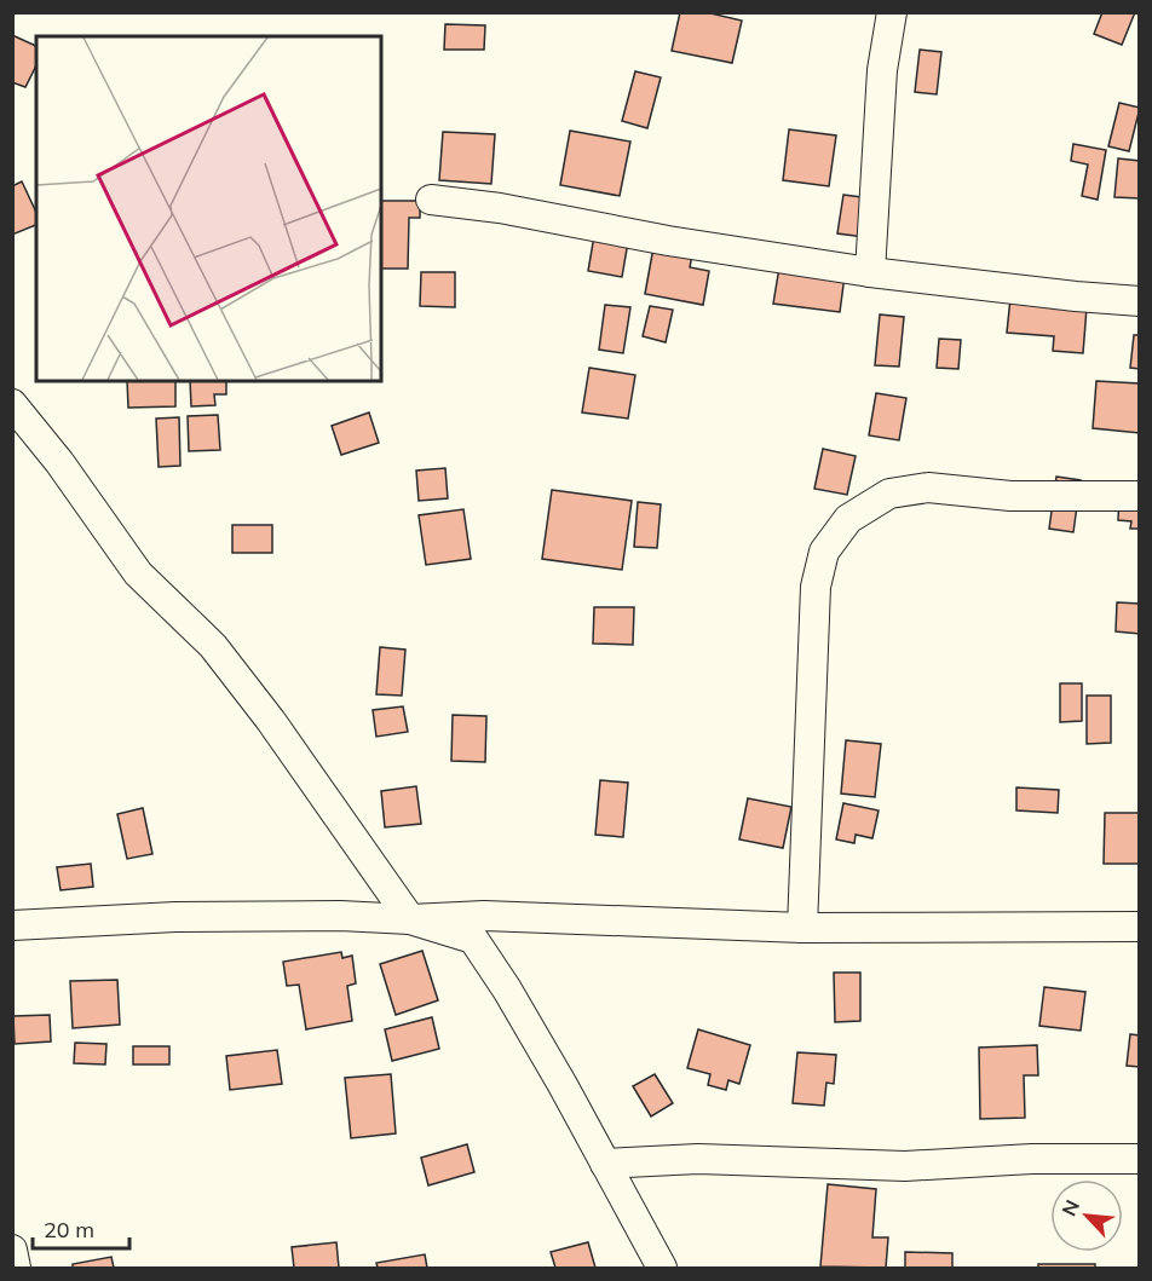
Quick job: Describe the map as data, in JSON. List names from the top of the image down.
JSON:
{
  "scale_bar": "20 m",
  "north": "top left"
}
